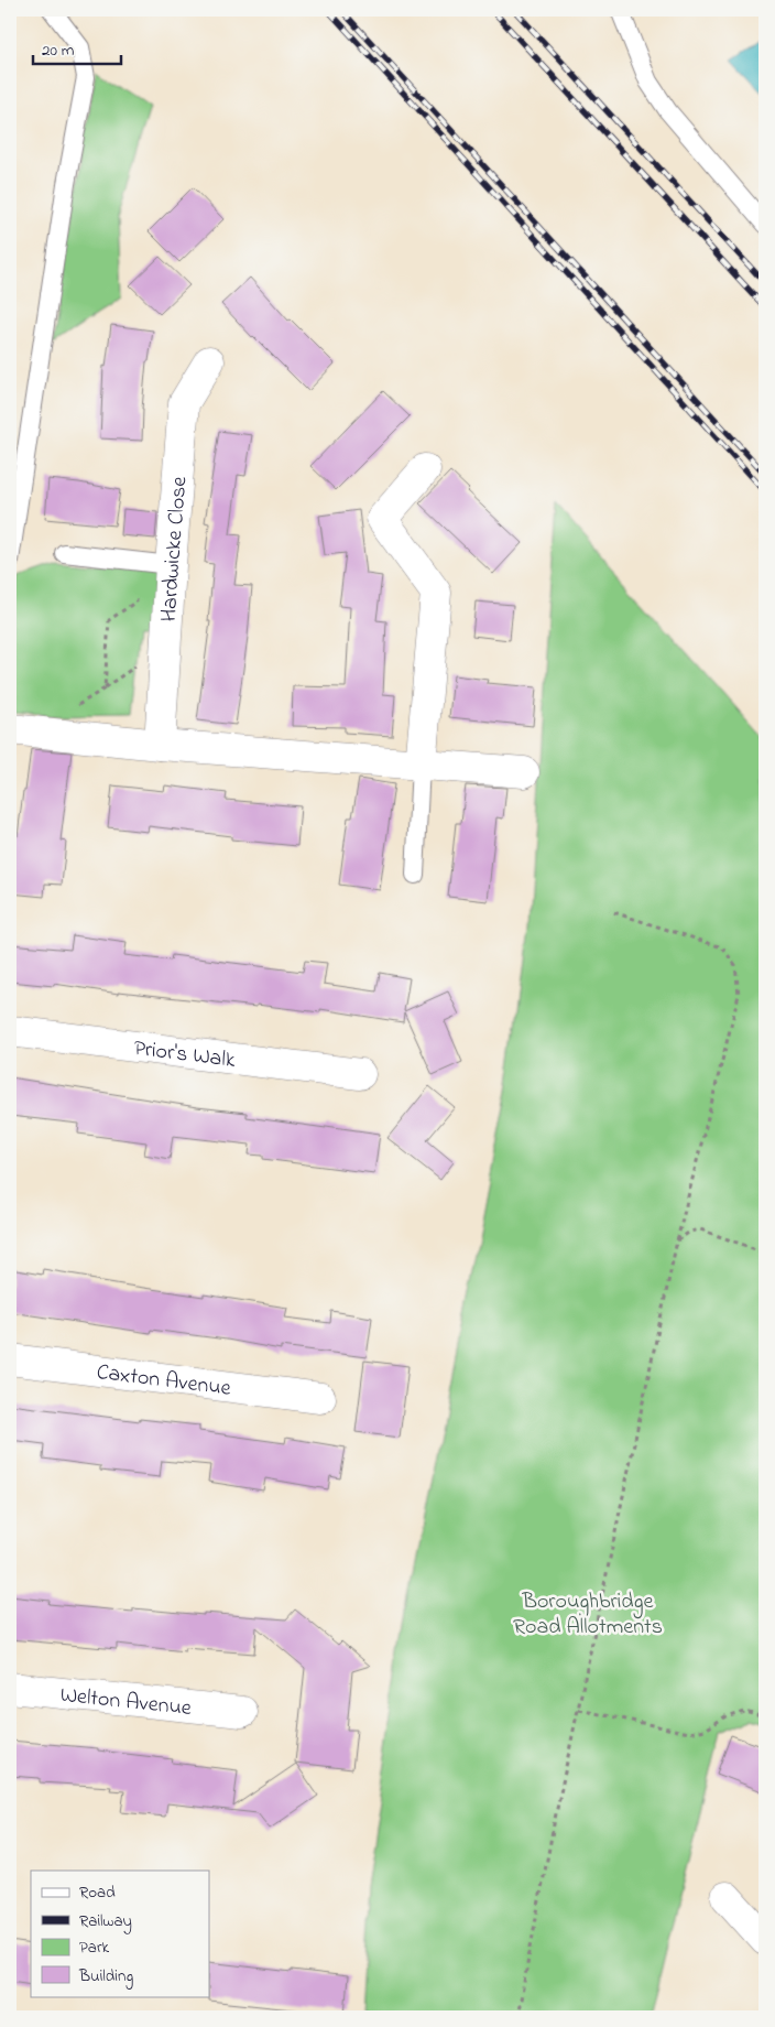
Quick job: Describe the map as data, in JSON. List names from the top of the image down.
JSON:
{
  "streets": {
    "street": [
      "Hardwicke Close",
      "Prior's Walk",
      "Caxton Avenue",
      "Welton Avenue"
    ]
  },
  "parks": ["Boroughbridge Road Allotments"],
  "legend": [
    "Road",
    "Railway",
    "Park",
    "Building"
  ],
  "scale_bar": "20 m"
}
